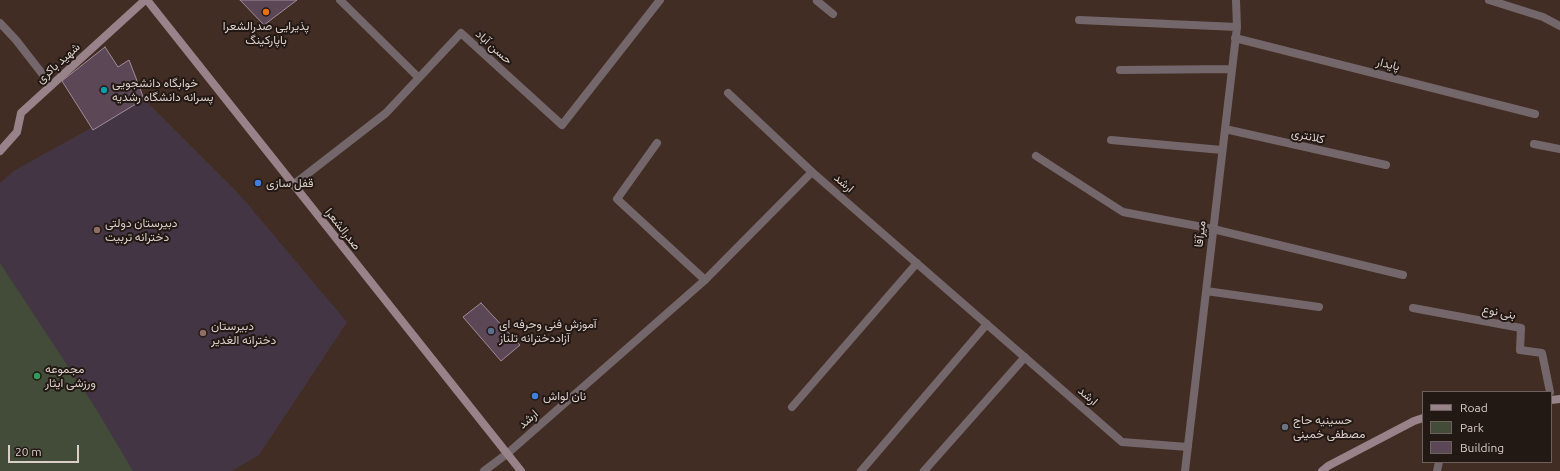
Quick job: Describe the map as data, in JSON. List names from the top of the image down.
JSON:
{
  "streets": {
    "main road": ["شهید باکری", "صدرالشعرا"],
    "street": [
      "حسن آباد",
      "پایدار",
      "کلانتری",
      "ارشد",
      "میرآقا",
      "بنی نوع"
    ]
  },
  "crossings": [
    ["حسن آباد", "صدرالشعرا"],
    ["شهید باکری", "صدرالشعرا"],
    ["پایدار", "میرآقا"],
    ["کلانتری", "میرآقا"],
    ["ارشد", "صدرالشعرا"],
    ["ارشد", "میرآقا"]
  ],
  "places": [
    "پذیرایی صدرالشعرا باپارکینگ",
    "خوابگاه دانشجویی پسرانه دانشگاه رشدیه",
    "قفل سازی",
    "دبیرستان دولتی دخترانه تربیت",
    "آموزش فنی وحرفه ای آزاددخترانه تلناز",
    "دبیرستان دخترانه الغدیر",
    "مجموعه ورزشی ایثار",
    "نان لواش",
    "حسینیه حاج مصطفی خمینی"
  ],
  "legend": ["Road", "Park", "Building"],
  "scale_bar": "20 m"
}
